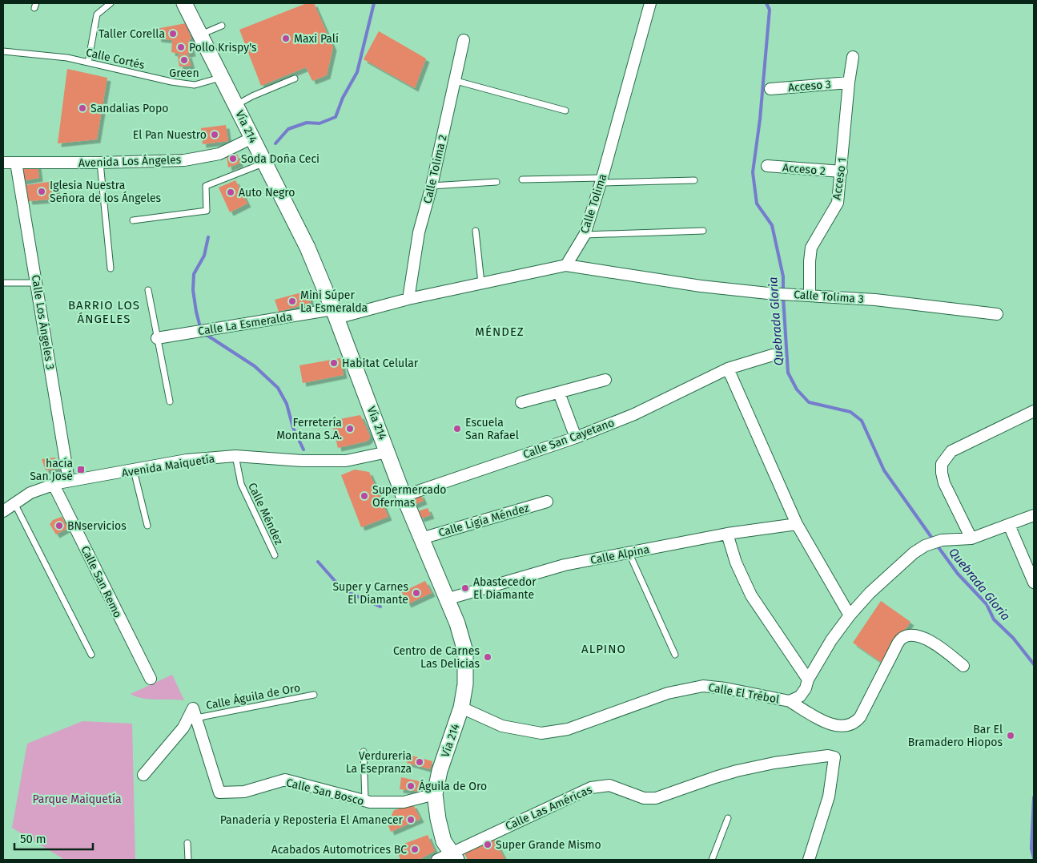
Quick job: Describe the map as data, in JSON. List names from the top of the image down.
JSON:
{
  "streets": {
    "main road": ["Vía 214"],
    "street": [
      "Acceso 3",
      "Avenida Los Ángeles",
      "Calle Tolima 2",
      "Acceso 2",
      "Acceso 1",
      "Calle Tolima",
      "Calle Tolima 3",
      "Calle Los Ángeles 3",
      "Calle La Esmeralda",
      "Calle San Cayetano",
      "Avenida Maiquetía",
      "Calle Ligia Méndez",
      "Calle Alpina",
      "Calle San Remo",
      "Calle El Trébol",
      "Calle San Bosco",
      "Calle Las Américas"
    ],
    "lane": ["Calle Cortés", "Calle Méndez", "Calle Águila de Oro"]
  },
  "crossings": [
    ["Calle Cortés", "Vía 214"],
    ["Acceso 3", "Acceso 1"],
    ["Vía 214", "Avenida Los Ángeles"],
    ["Vía 214", "Calle La Esmeralda"],
    ["Vía 214", "Calle San Cayetano"],
    ["Vía 214", "Avenida Maiquetía"],
    ["Vía 214", "Calle Ligia Méndez"],
    ["Vía 214", "Calle Alpina"],
    ["Vía 214", "Calle El Trébol"],
    ["Vía 214", "Calle San Bosco"],
    ["Vía 214", "Calle Las Américas"],
    ["Avenida Los Ángeles", "Calle Los Ángeles 3"],
    ["Acceso 2", "Acceso 1"],
    ["Acceso 1", "Calle Tolima 3"],
    ["Calle Tolima", "Calle Tolima 3"],
    ["Calle Los Ángeles 3", "Avenida Maiquetía"],
    ["Avenida Maiquetía", "Calle Méndez"],
    ["Avenida Maiquetía", "Calle San Remo"],
    ["Calle Águila de Oro", "Calle San Bosco"]
  ],
  "districts": ["BARRIO LOS ÁNGELES", "MÉNDEZ", "ALPINO"],
  "water": ["Quebrada Gloria"],
  "parks": ["Parque Maiquetía"],
  "places": {
    "other": [
      "Taller Corella",
      "Maxi Palí",
      "Pollo Krispy's",
      "Green",
      "Sandalias Popo",
      "El Pan Nuestro",
      "Soda Doña Ceci",
      "Iglesia Nuestra Señora de los Ángeles",
      "Auto Negro",
      "Mini Súper La Esmeralda",
      "Habitat Celular",
      "Ferretería Montana S.A.",
      "Escuela San Rafael",
      "Supermercado Ofermas",
      "BNservicios",
      "Abastecedor El Diamante",
      "Super y Carnes El Diamante",
      "Centro de Carnes Las Delicias",
      "Bar El Bramadero Hiopos",
      "Verdureria La Esepranza",
      "Águila de Oro",
      "Panadería y Reposteria El Amanecer",
      "Super Grande Mismo",
      "Acabados Automotrices BC"
    ],
    "transit": ["hacía San José"]
  },
  "scale_bar": "50 m"
}
